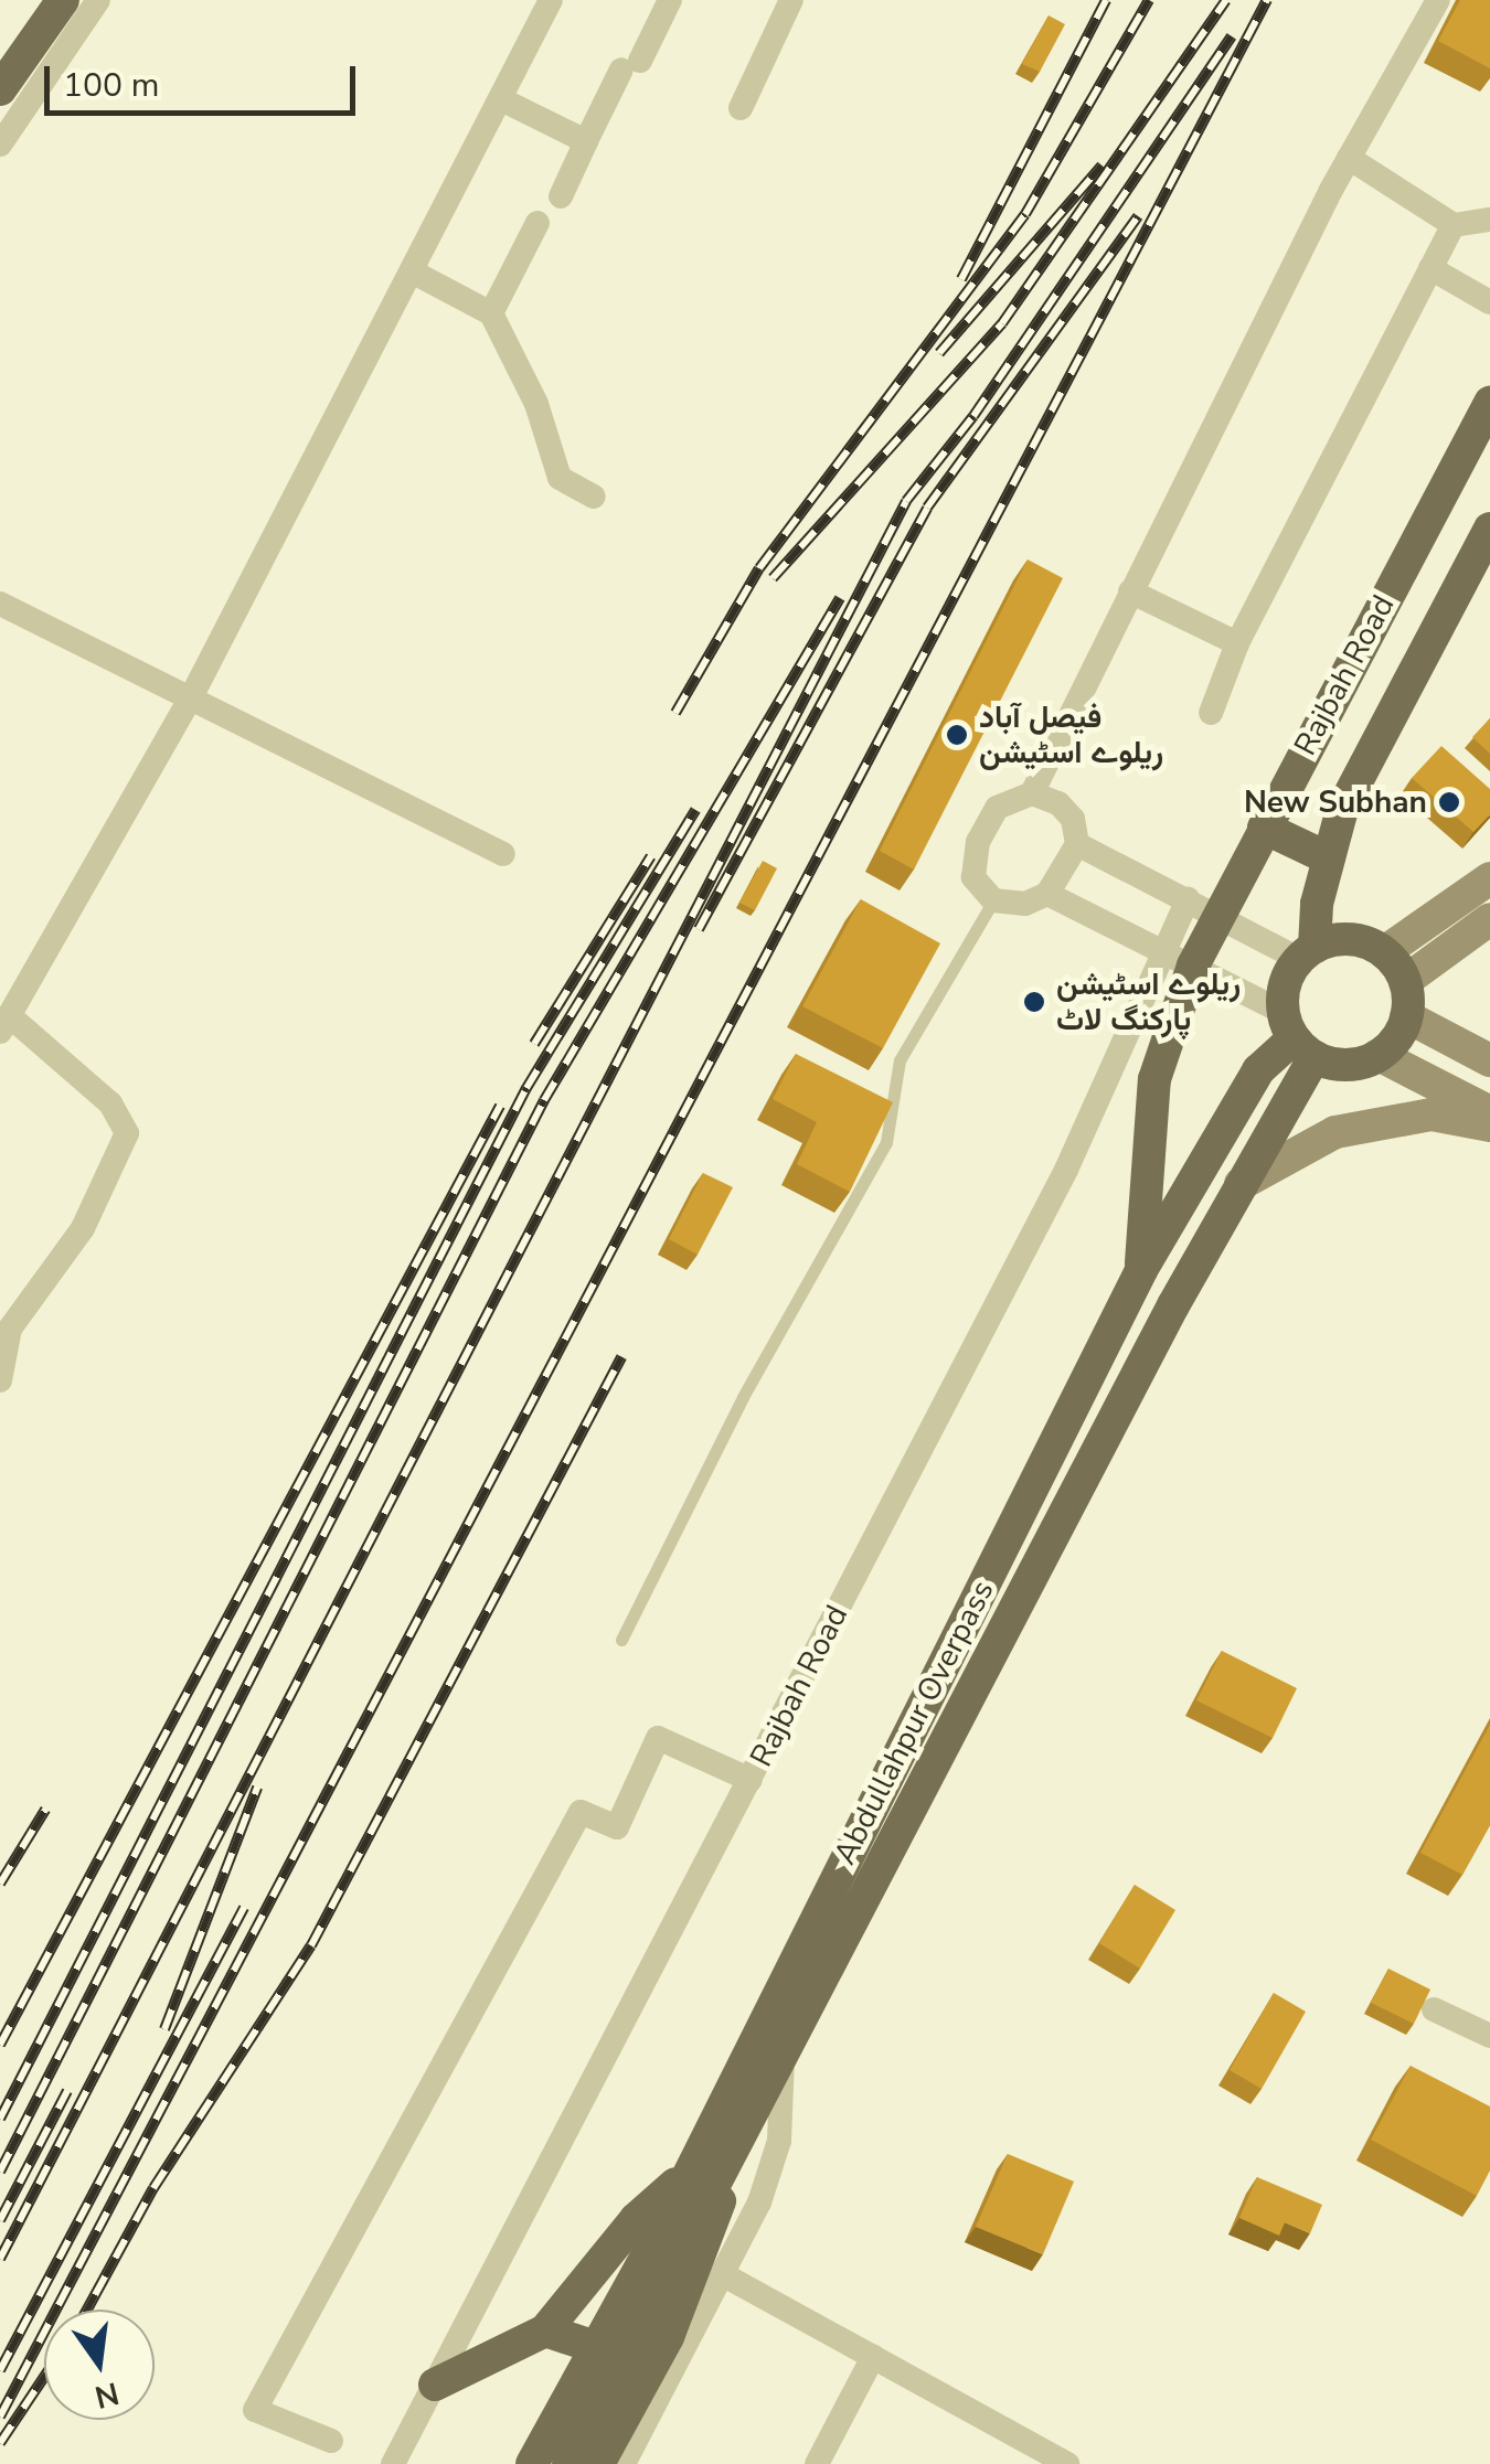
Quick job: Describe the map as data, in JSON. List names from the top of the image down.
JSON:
{
  "streets": {
    "main road": ["Rajbah Road", "Abdullahpur Overpass"]
  },
  "crossings": [
    ["Rajbah Road", "Abdullahpur Overpass"]
  ],
  "places": ["فیصل آباد ریلوے اسٹیشن", "New Subhan", "ریلوے اسٹیشن پارکنگ لاٹ"],
  "scale_bar": "100 m",
  "north": "bottom"
}
